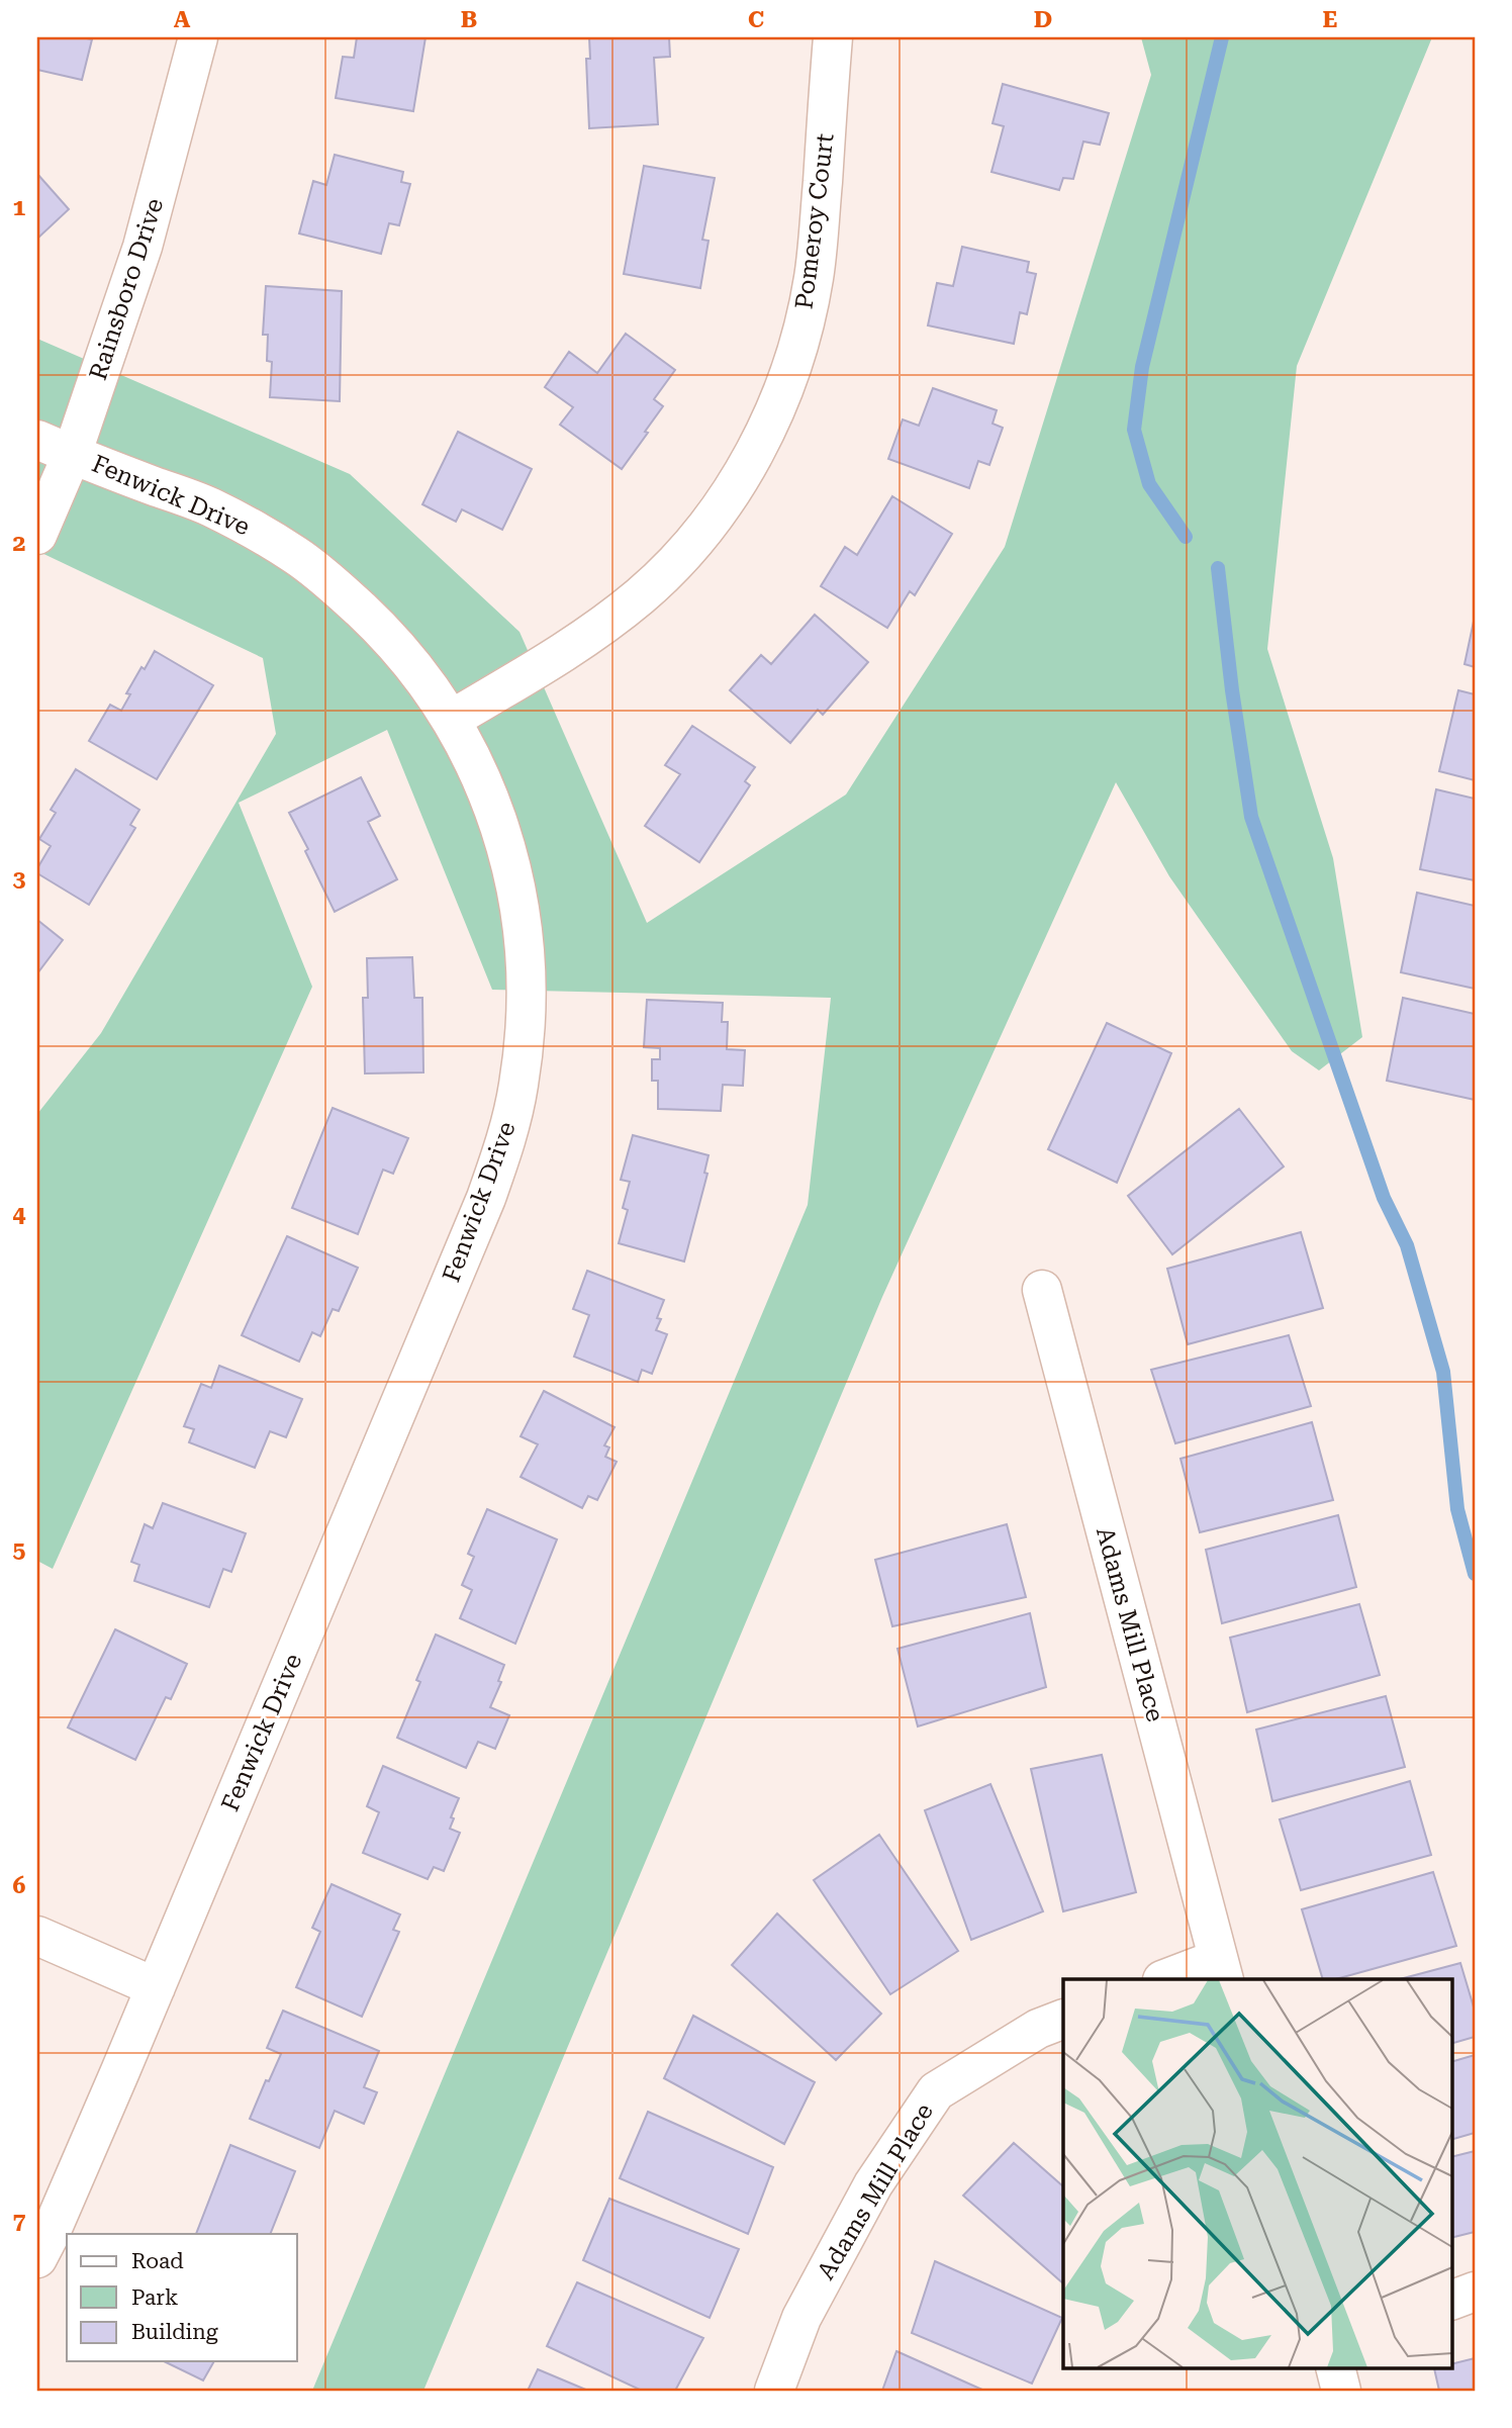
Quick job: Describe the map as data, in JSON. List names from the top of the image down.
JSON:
{
  "streets": {
    "street": [
      "Pomeroy Court",
      "Rainsboro Drive",
      "Fenwick Drive",
      "Adams Mill Place"
    ]
  },
  "crossings": [
    ["Pomeroy Court", "Fenwick Drive"],
    ["Rainsboro Drive", "Fenwick Drive"]
  ],
  "legend": ["Road", "Park", "Building"],
  "grid": {
    "columns": [
      "A",
      "B",
      "C",
      "D",
      "E"
    ],
    "rows": [
      "1",
      "2",
      "3",
      "4",
      "5",
      "6",
      "7"
    ]
  }
}
